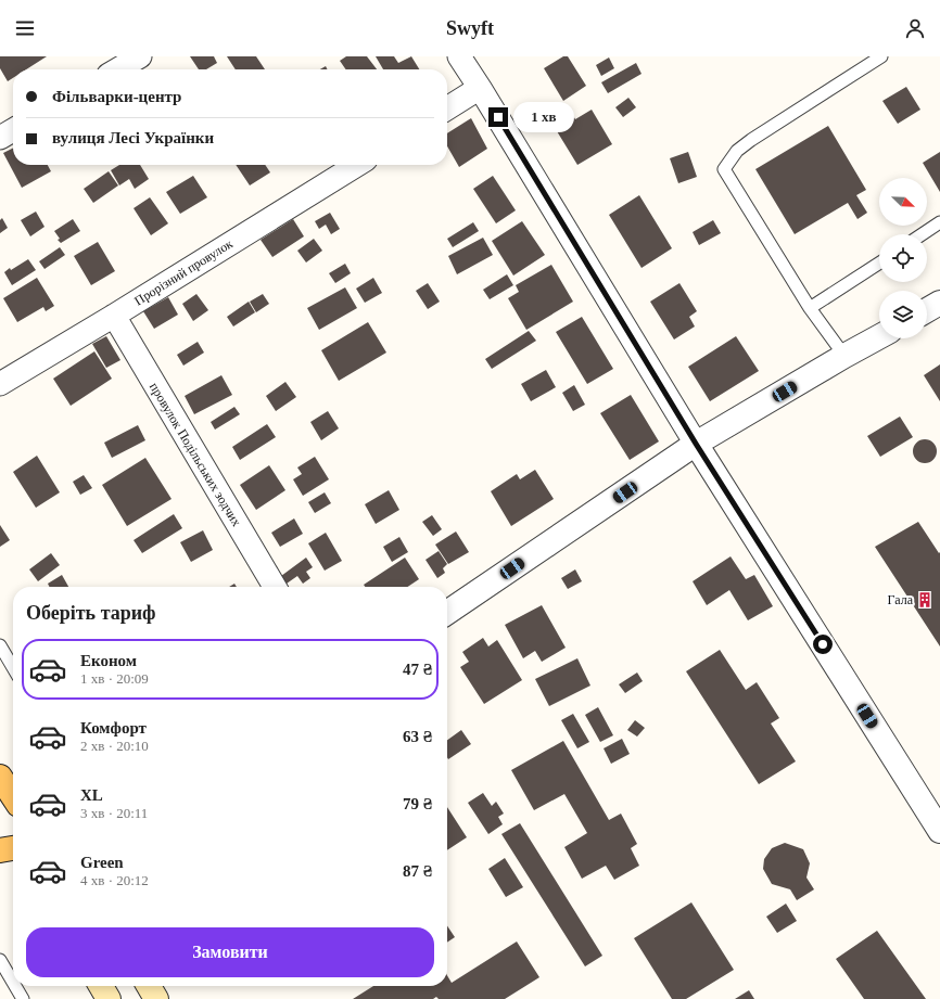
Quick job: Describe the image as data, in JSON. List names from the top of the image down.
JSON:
{
  "streets": {
    "street": ["Прорізний провулок", "провулок Подільських зодчих"]
  },
  "crossings": [
    ["Прорізний провулок", "провулок Подільських зодчих"]
  ],
  "places": {
    "building": ["Гала"]
  },
  "north": "bottom right",
  "page": {
    "header": "Swyft",
    "banner": ["Фільварки-центр", "вулиця Лесі Українки"],
    "bubble": "1 хв",
    "heading": "Оберіть тариф",
    "list": [
      {
        "name": "Економ",
        "note": "1 хв · 20:09",
        "value": "47 ₴"
      },
      {
        "name": "Комфорт",
        "note": "2 хв · 20:10",
        "value": "63 ₴"
      },
      {
        "name": "XL",
        "note": "3 хв · 20:11",
        "value": "79 ₴"
      },
      {
        "name": "Green",
        "note": "4 хв · 20:12",
        "value": "87 ₴"
      }
    ],
    "buttons": "Замовити"
  }
}
